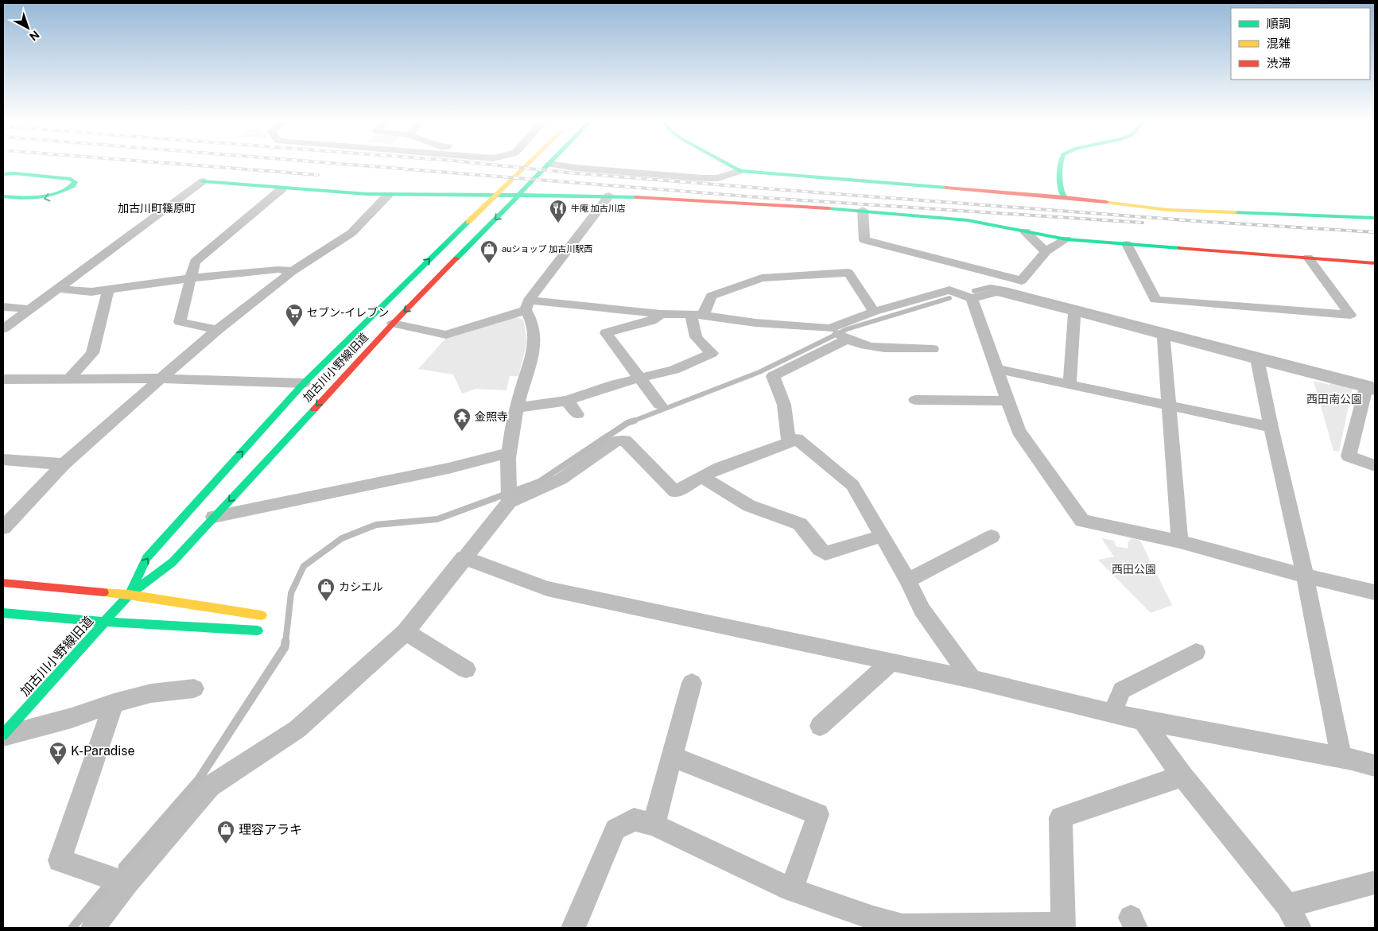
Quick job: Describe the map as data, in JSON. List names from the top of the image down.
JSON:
{
  "streets": {
    "street": ["加古川小野線旧道"]
  },
  "districts": ["加古川町篠原町"],
  "parks": ["西田南公園", "西田公園"],
  "places": {
    "restaurant": ["牛庵 加古川店"],
    "shop": ["auショップ 加古川駅西", "カシエル", "理容アラキ"],
    "supermarket": ["セブン-イレブン"],
    "temple": ["金照寺"],
    "bar": ["K-Paradise"]
  },
  "legend": ["順調", "混雑", "渋滞"],
  "north": "bottom right"
}
